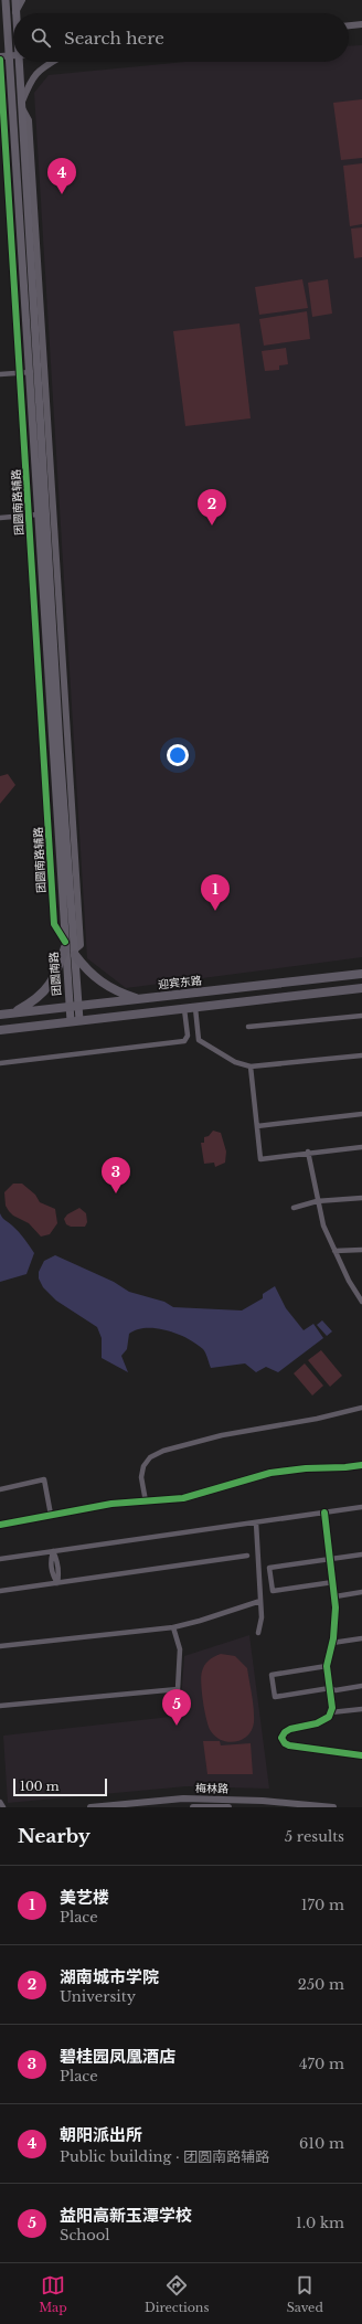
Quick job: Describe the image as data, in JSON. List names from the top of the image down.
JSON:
{
  "streets": {
    "highway": ["迎宾东路"],
    "main road": ["团圆南路"],
    "street": ["团圆南路辅路", "梅林路"]
  },
  "crossings": [
    ["团圆南路辅路", "团圆南路"],
    ["团圆南路", "迎宾东路"]
  ],
  "scale_bar": "100 m",
  "page": {
    "search": "Search here",
    "pins": [
      "4",
      "2",
      "1",
      "3",
      "5"
    ],
    "scale": "100 m",
    "heading": ["Nearby", "5 results"],
    "list": [
      {
        "mark": "1",
        "name": "美艺楼",
        "note": "Place",
        "value": "170 m"
      },
      {
        "mark": "2",
        "name": "湖南城市学院",
        "note": "University",
        "value": "250 m"
      },
      {
        "mark": "3",
        "name": "碧桂园凤凰酒店",
        "note": "Place",
        "value": "470 m"
      },
      {
        "mark": "4",
        "name": "朝阳派出所",
        "note": "Public building · 团圆南路辅路",
        "value": "610 m"
      },
      {
        "mark": "5",
        "name": "益阳高新玉潭学校",
        "note": "School",
        "value": "1.0 km"
      }
    ],
    "nav": ["Map", "Directions", "Saved"]
  }
}
